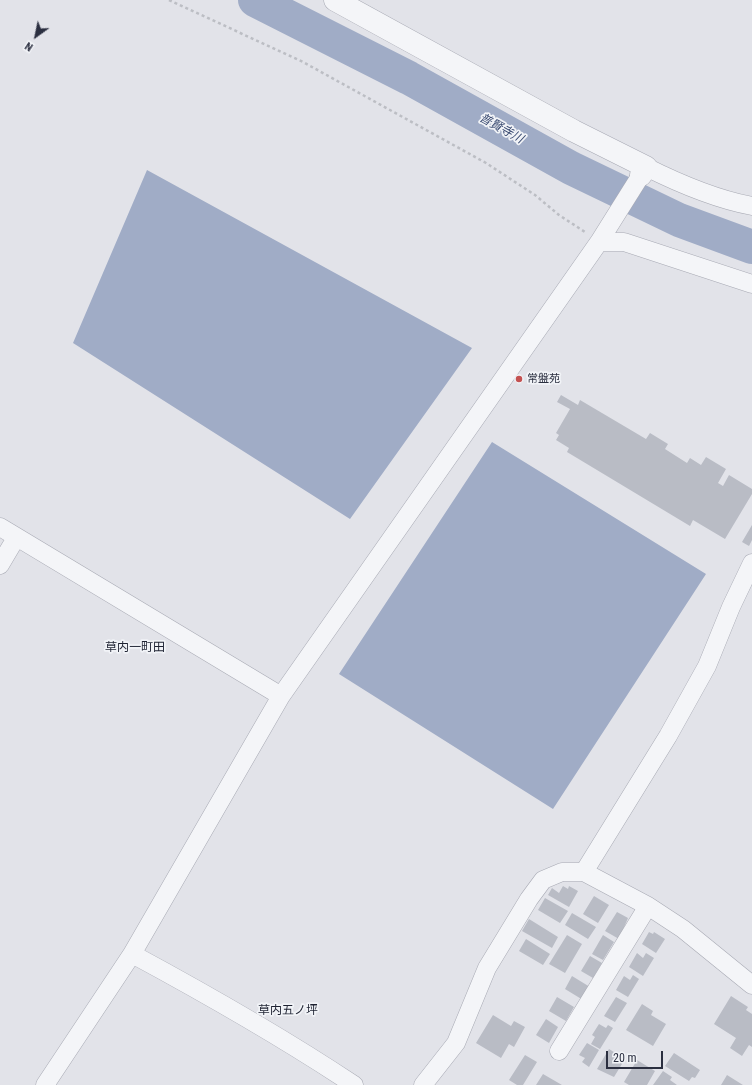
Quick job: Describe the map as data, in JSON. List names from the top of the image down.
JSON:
{
  "districts": ["草内一町田", "草内五ノ坪"],
  "water": ["普賢寺川"],
  "places": ["常盤苑"],
  "scale_bar": "20 m",
  "north": "bottom left"
}
